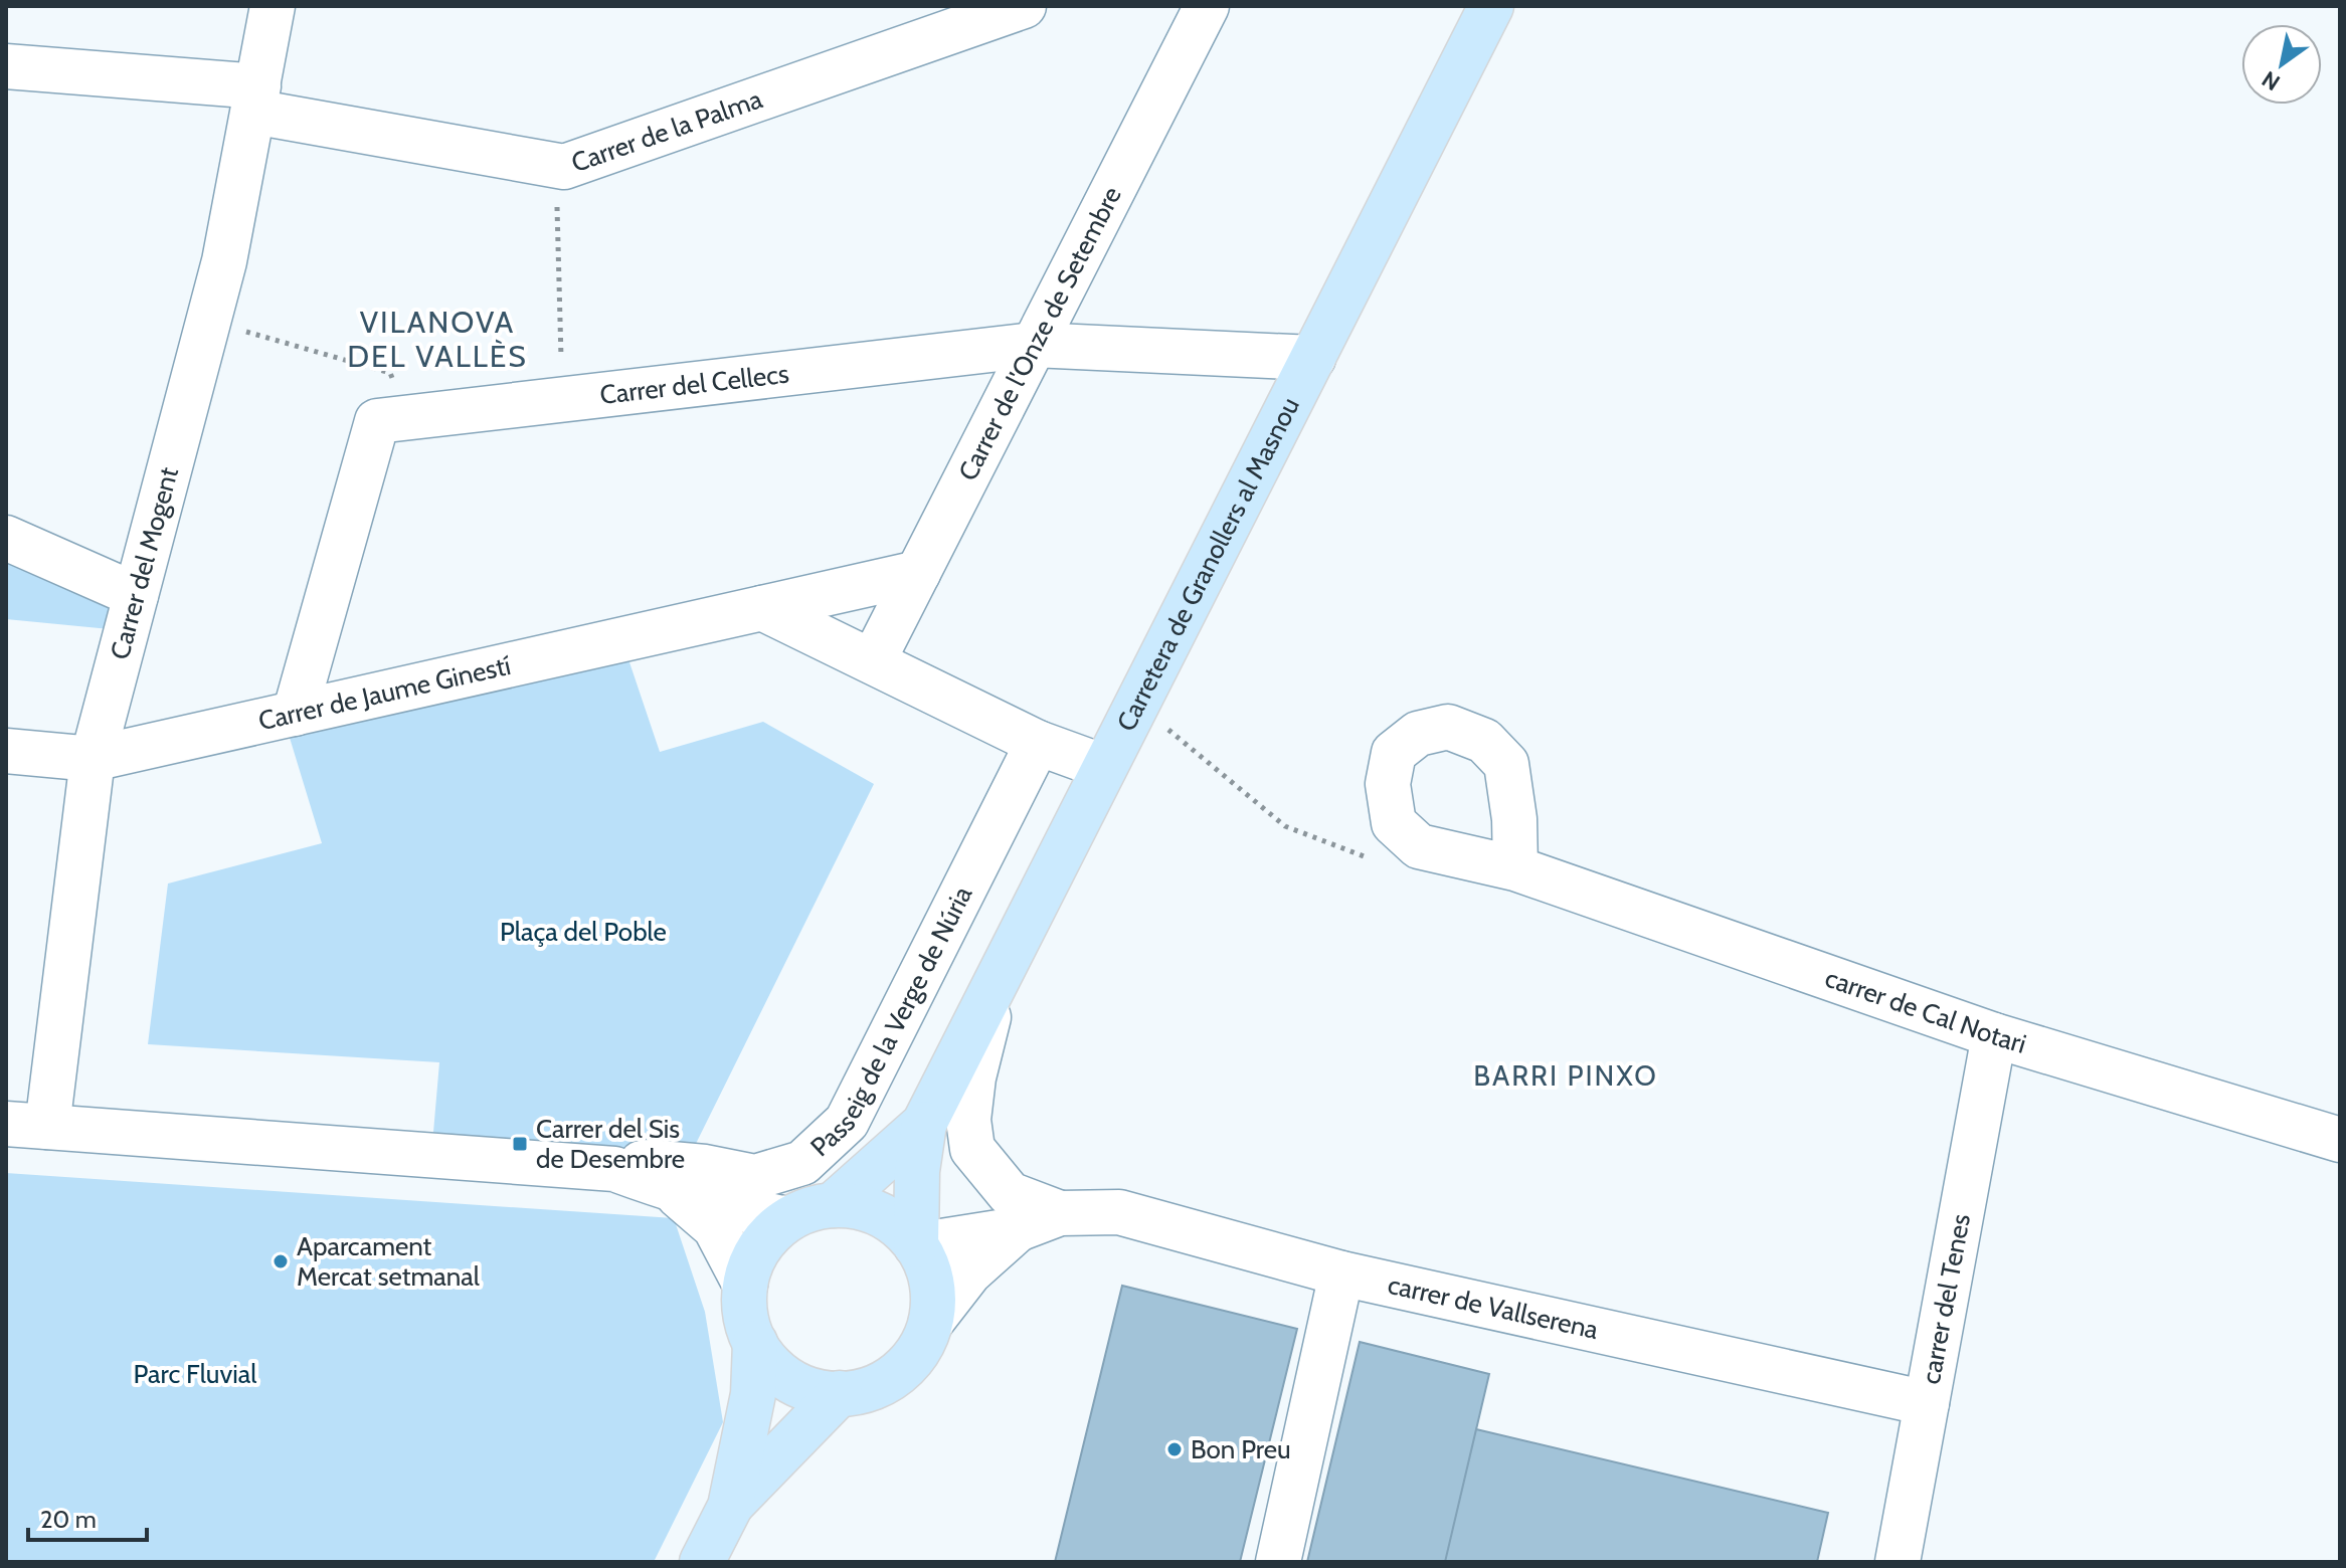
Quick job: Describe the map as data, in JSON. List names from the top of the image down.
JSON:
{
  "streets": {
    "main road": ["Carretera de Granollers al Masnou"],
    "street": [
      "Carrer de la Palma",
      "Carrer de l'Onze de Setembre",
      "Carrer del Cellecs",
      "Carrer del Mogent",
      "Carrer de Jaume Ginestí",
      "carrer de Cal Notari",
      "Passeig de la Verge de Núria",
      "carrer del Tenes",
      "carrer de Vallserena"
    ]
  },
  "crossings": [
    ["Carrer de la Palma", "Carrer del Mogent"],
    ["Carrer de l'Onze de Setembre", "Carrer del Cellecs"],
    ["Carrer de l'Onze de Setembre", "Carrer de Jaume Ginestí"],
    ["Carrer del Cellecs", "Carretera de Granollers al Masnou"],
    ["Carrer del Cellecs", "Carrer de Jaume Ginestí"],
    ["Carrer del Mogent", "Carrer de Jaume Ginestí"],
    ["Carretera de Granollers al Masnou", "carrer de Vallserena"],
    ["carrer de Cal Notari", "carrer del Tenes"],
    ["carrer del Tenes", "carrer de Vallserena"]
  ],
  "districts": ["VILANOVA DEL VALLÈS", "BARRI PINXO"],
  "parks": ["Plaça del Poble", "Parc Fluvial"],
  "places": {
    "transit": ["Carrer del Sis de Desembre"],
    "other": ["Aparcament Mercat setmanal", "Bon Preu"]
  },
  "scale_bar": "20 m",
  "north": "bottom left"
}
